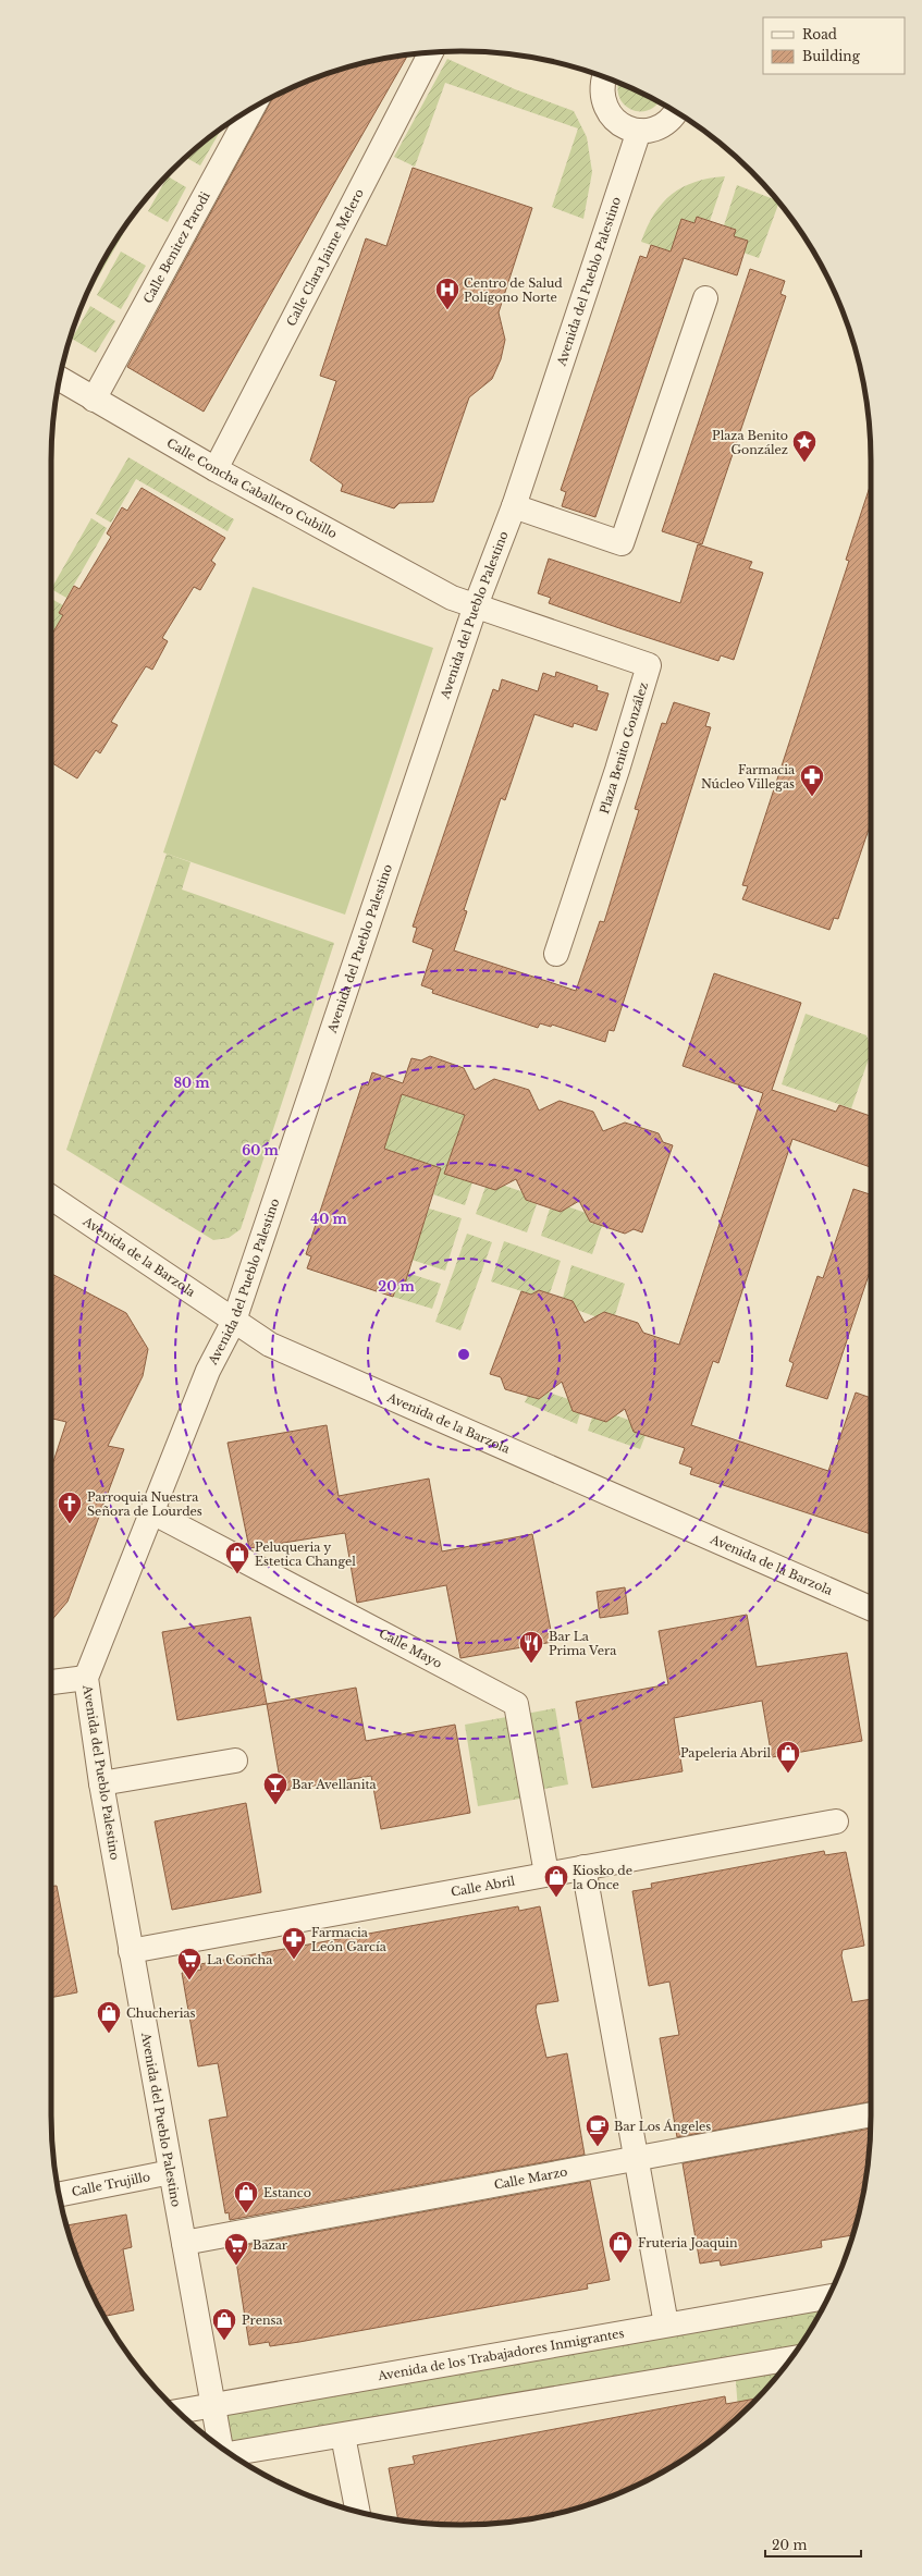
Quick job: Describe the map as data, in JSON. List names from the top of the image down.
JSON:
{
  "streets": {
    "street": [
      "Calle Benitez Parodi",
      "Calle Clara Jaime Melero",
      "Avenida del Pueblo Palestino",
      "Calle Concha Caballero Cubillo",
      "Plaza Benito González",
      "Avenida de la Barzola",
      "Calle Mayo",
      "Calle Abril",
      "Calle Marzo",
      "Calle Trujillo",
      "Avenida de los Trabajadores Inmigrantes"
    ]
  },
  "crossings": [
    ["Calle Benitez Parodi", "Calle Concha Caballero Cubillo"],
    ["Calle Clara Jaime Melero", "Calle Concha Caballero Cubillo"],
    ["Avenida del Pueblo Palestino", "Plaza Benito González"],
    ["Avenida del Pueblo Palestino", "Avenida de la Barzola"],
    ["Avenida del Pueblo Palestino", "Calle Mayo"],
    ["Avenida del Pueblo Palestino", "Calle Abril"],
    ["Avenida del Pueblo Palestino", "Calle Marzo"],
    ["Avenida del Pueblo Palestino", "Calle Trujillo"],
    ["Avenida del Pueblo Palestino", "Avenida de los Trabajadores Inmigrantes"],
    ["Calle Concha Caballero Cubillo", "Plaza Benito González"],
    ["Calle Mayo", "Calle Abril"]
  ],
  "places": {
    "hospital": ["Centro de Salud Polígono Norte"],
    "place": ["Plaza Benito González"],
    "pharmacy": ["Farmacia Núcleo Villegas", "Farmacia León García"],
    "church": ["Parroquia Nuestra Señora de Lourdes"],
    "shop": [
      "Peluqueria y Estetica Changel",
      "Papeleria Abril",
      "Kiosko de la Once",
      "Chucherias",
      "Estanco",
      "Fruteria Joaquin",
      "Prensa"
    ],
    "restaurant": ["Bar La Prima Vera"],
    "bar": ["Bar Avellanita"],
    "supermarket": ["La Concha", "Bazar"],
    "cafe": ["Bar Los Ángeles"]
  },
  "legend": ["Road", "Building"],
  "scale_bar": "20 m",
  "rings": [
    "80 m",
    "60 m",
    "40 m",
    "20 m"
  ]
}
